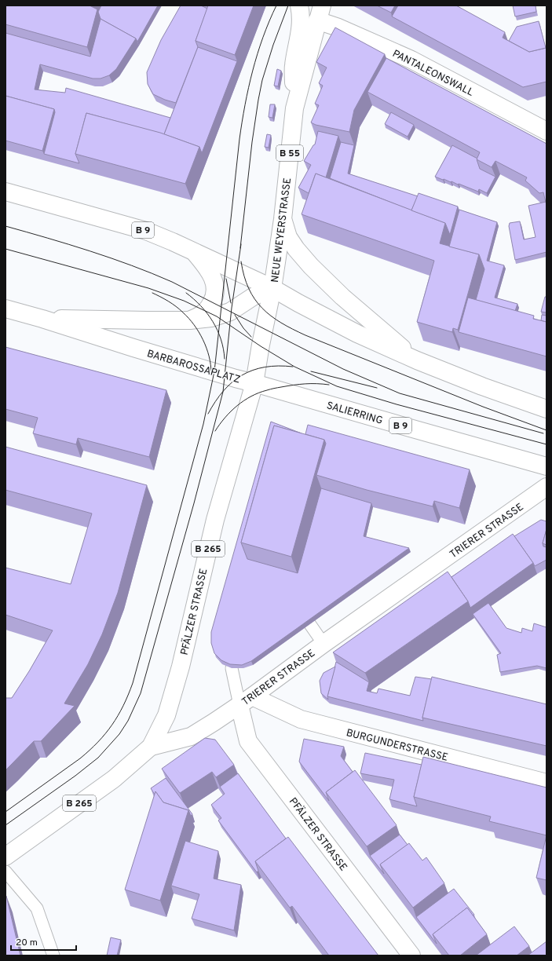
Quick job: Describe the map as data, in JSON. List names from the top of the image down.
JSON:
{
  "streets": {
    "main road": [
      "PANTALEONSWALL",
      "B 55",
      "B 9",
      "NEUE WEYERSTRASSE",
      "BARBAROSSAPLATZ",
      "SALIERRING",
      "TRIERER STRASSE",
      "B 265",
      "PFÄLZER STRASSE",
      "BURGUNDERSTRASSE"
    ]
  },
  "crossings": [
    ["PANTALEONSWALL", "NEUE WEYERSTRASSE"],
    ["B 55", "B 9"],
    ["B 55", "NEUE WEYERSTRASSE"],
    ["B 9", "NEUE WEYERSTRASSE"],
    ["B 9", "BARBAROSSAPLATZ"],
    ["NEUE WEYERSTRASSE", "BARBAROSSAPLATZ"],
    ["BARBAROSSAPLATZ", "SALIERRING"],
    ["BARBAROSSAPLATZ", "PFÄLZER STRASSE"],
    ["SALIERRING", "PFÄLZER STRASSE"],
    ["TRIERER STRASSE", "PFÄLZER STRASSE"],
    ["TRIERER STRASSE", "BURGUNDERSTRASSE"],
    ["PFÄLZER STRASSE", "BURGUNDERSTRASSE"]
  ],
  "scale_bar": "20 m"
}
